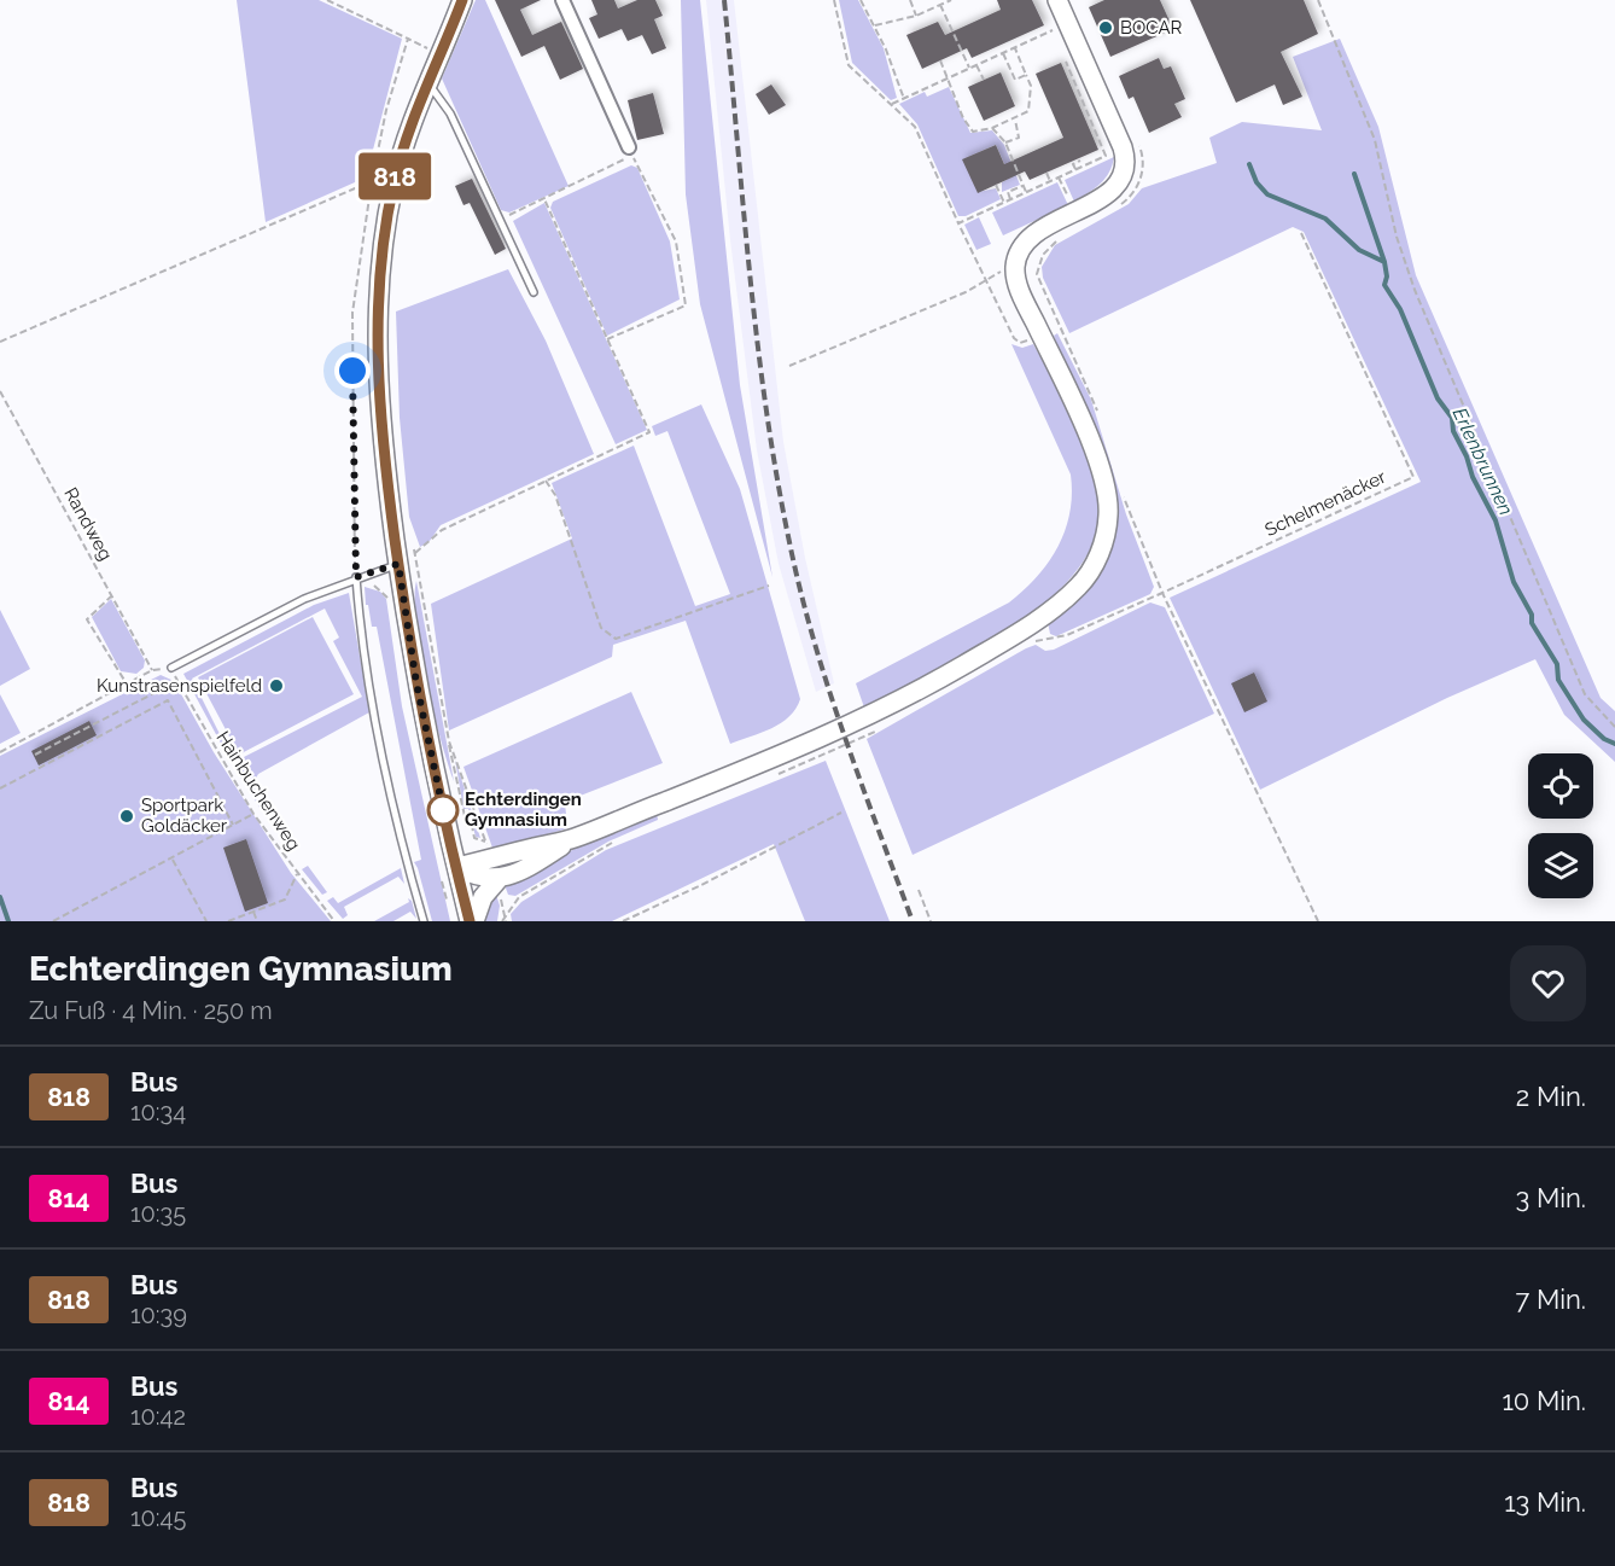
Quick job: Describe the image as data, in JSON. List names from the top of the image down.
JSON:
{
  "streets": {
    "path": ["Schelmenäcker", "Randweg", "Hainbuchenweg"]
  },
  "water": ["Erlenbrunnen"],
  "places": [
    "BOCAR",
    "Kunstrasenspielfeld",
    "Echterdingen Gymnasium",
    "Sportpark Goldäcker"
  ],
  "lines": ["bus line 818"],
  "page": {
    "on_map": "818",
    "heading": ["Echterdingen Gymnasium", "Zu Fuß · 4 Min. · 250 m"],
    "list": [
      {
        "mark": "818",
        "name": "Bus",
        "note": "10:34",
        "value": "2 Min."
      },
      {
        "mark": "814",
        "name": "Bus",
        "note": "10:35",
        "value": "3 Min."
      },
      {
        "mark": "818",
        "name": "Bus",
        "note": "10:39",
        "value": "7 Min."
      },
      {
        "mark": "814",
        "name": "Bus",
        "note": "10:42",
        "value": "10 Min."
      },
      {
        "mark": "818",
        "name": "Bus",
        "note": "10:45",
        "value": "13 Min."
      }
    ]
  }
}
